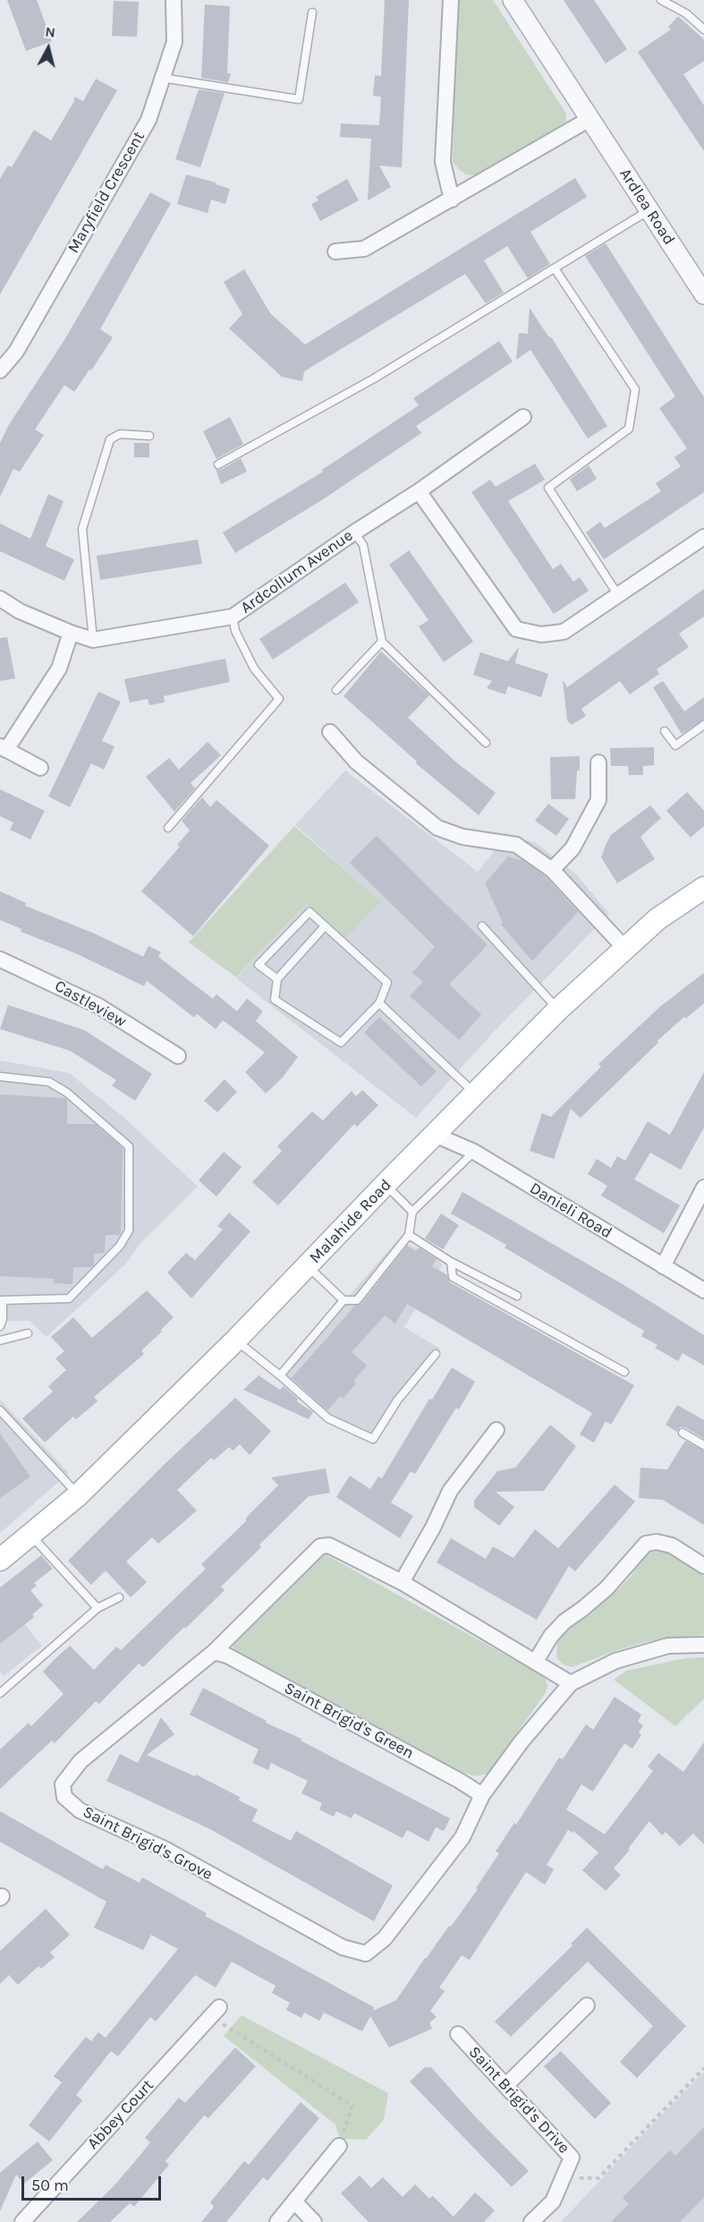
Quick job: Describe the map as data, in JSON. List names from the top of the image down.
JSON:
{
  "streets": {
    "main road": ["Malahide Road"],
    "street": [
      "Maryfield Crescent",
      "Ardlea Road",
      "Ardcollum Avenue",
      "Castleview",
      "Danieli Road",
      "Saint Brigid's Green",
      "Saint Brigid's Grove",
      "Saint Brigid's Drive",
      "Abbey Court"
    ]
  },
  "crossings": [
    ["Danieli Road", "Malahide Road"],
    ["Saint Brigid's Green", "Saint Brigid's Grove"]
  ],
  "scale_bar": "50 m",
  "north": "top"
}
